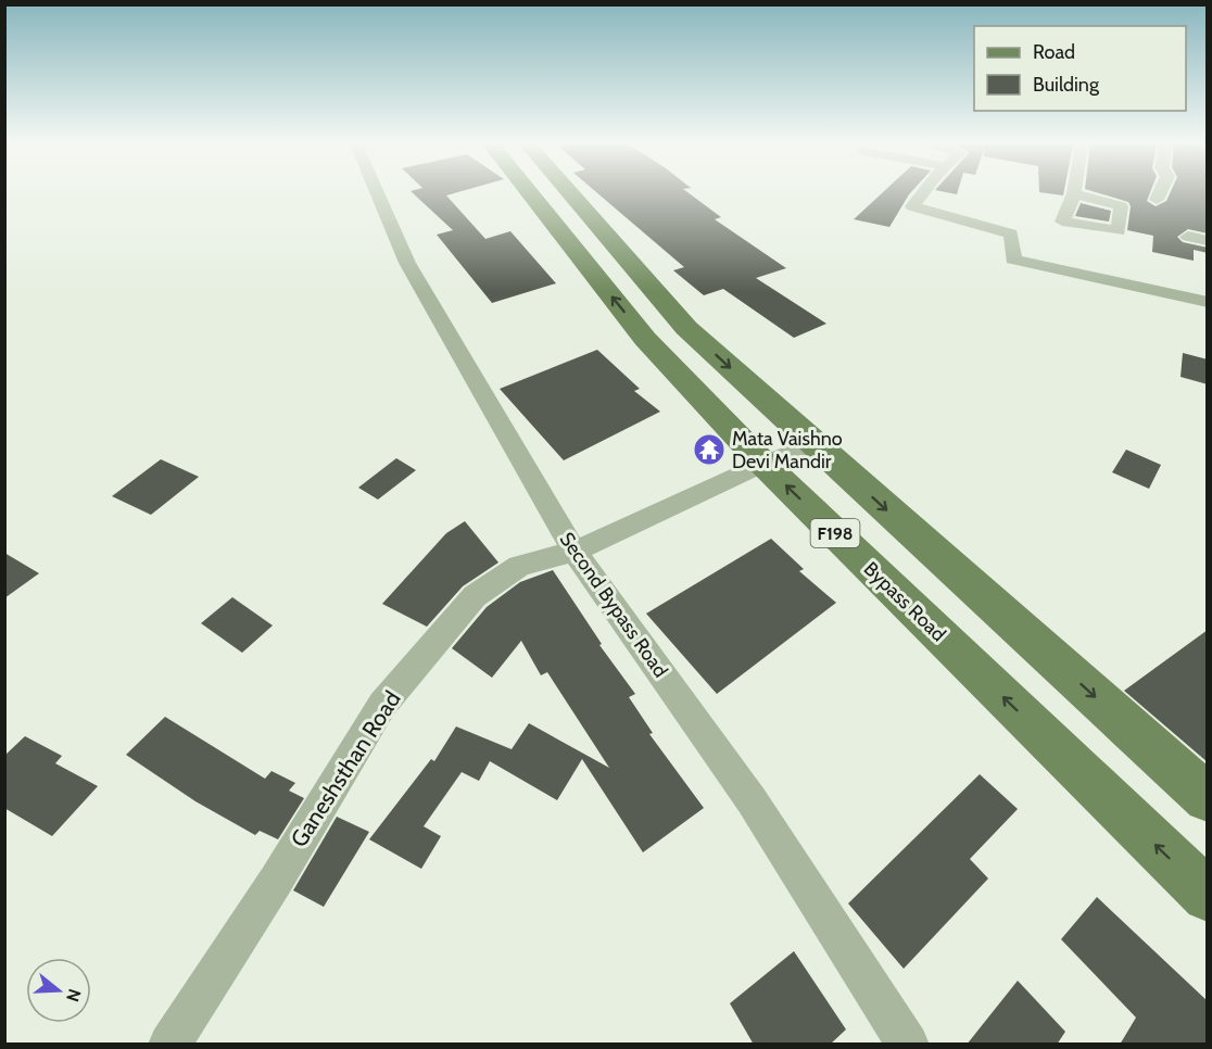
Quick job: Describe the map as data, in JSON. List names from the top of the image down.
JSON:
{
  "streets": {
    "main road": ["F198", "Bypass Road"],
    "street": ["Second Bypass Road", "Ganeshsthan Road"]
  },
  "crossings": [
    ["F198", "Ganeshsthan Road"],
    ["Bypass Road", "Ganeshsthan Road"],
    ["Second Bypass Road", "Ganeshsthan Road"]
  ],
  "places": {
    "temple": ["Mata Vaishno Devi Mandir"]
  },
  "legend": ["Road", "Building"],
  "north": "right"
}
